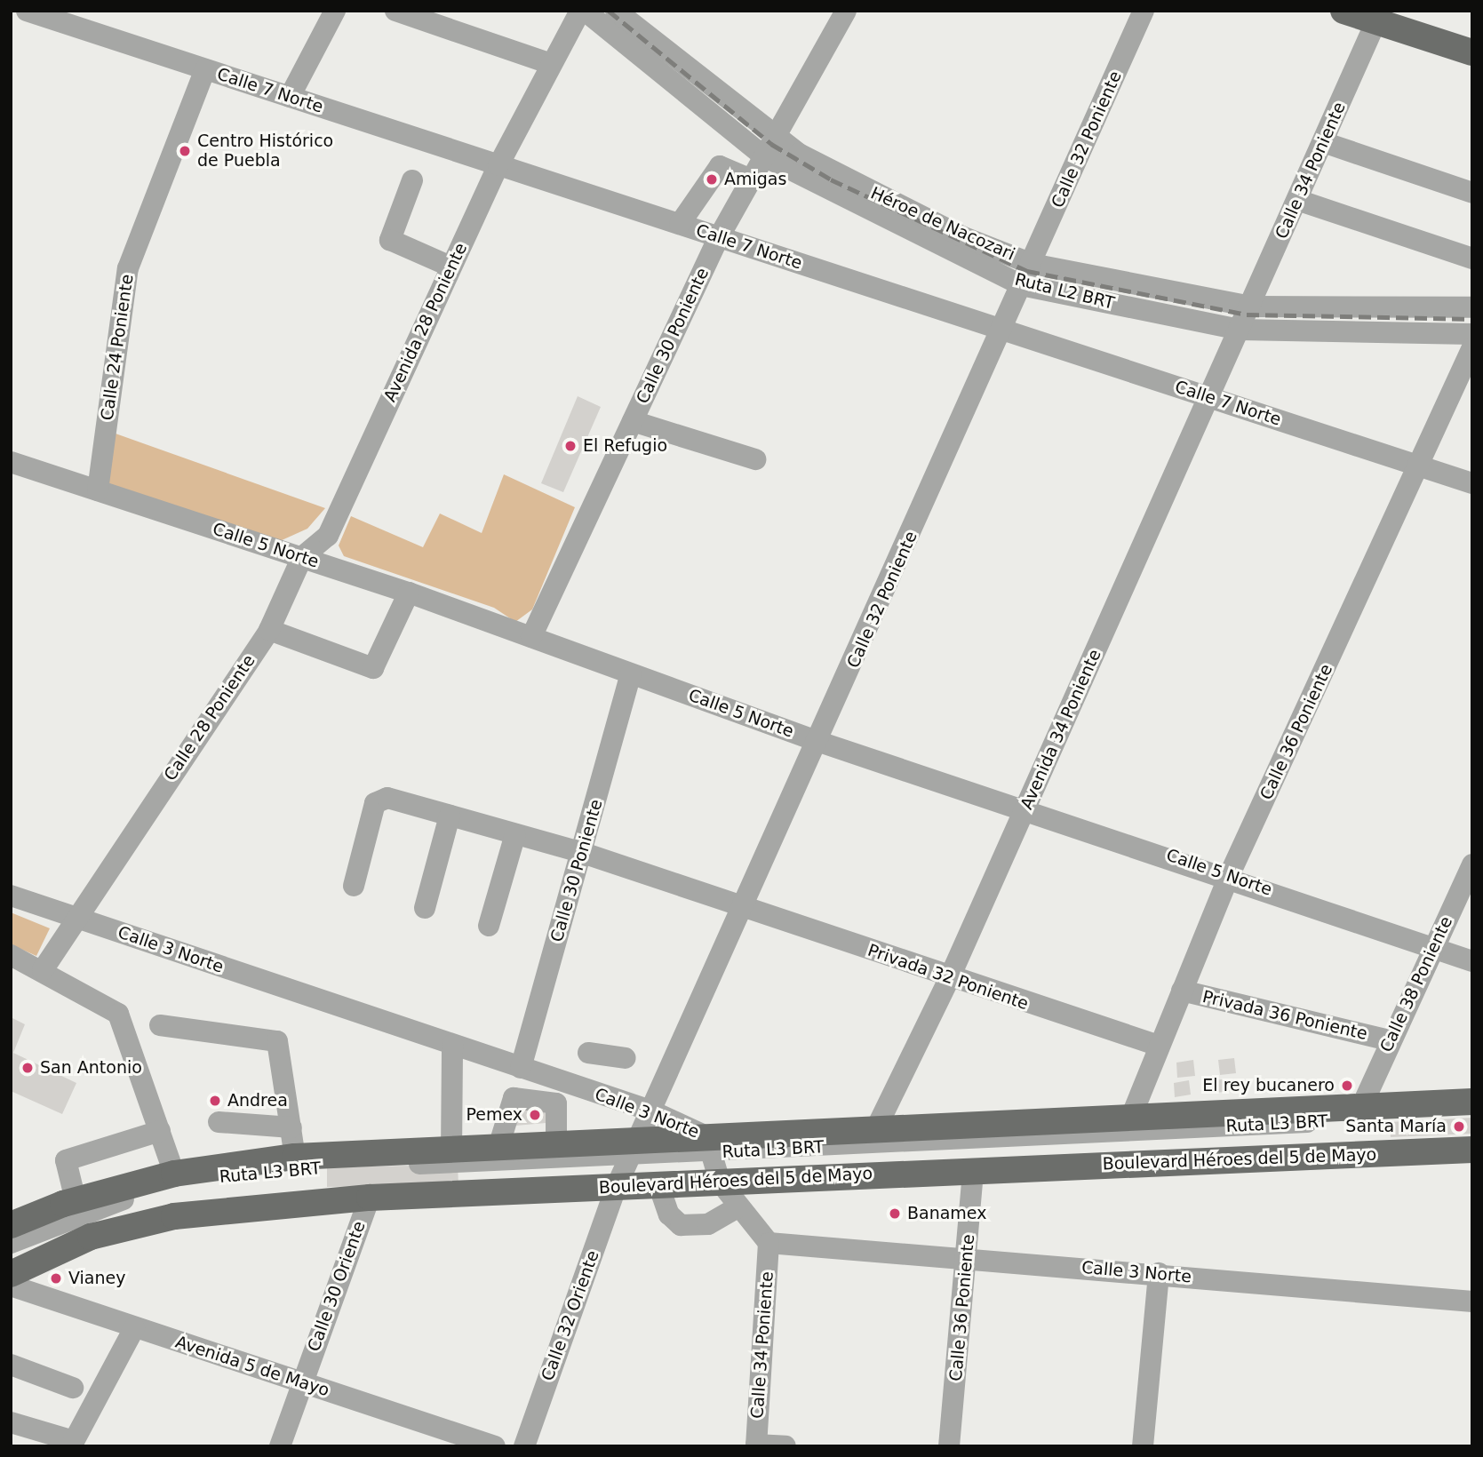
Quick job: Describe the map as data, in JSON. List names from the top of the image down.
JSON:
{
  "streets": {
    "main road": ["Boulevard Héroes del 5 de Mayo"],
    "street": [
      "Calle 7 Norte",
      "Calle 32 Poniente",
      "Calle 34 Poniente",
      "Héroe de Nacozari",
      "Ruta L2 BRT",
      "Avenida 28 Poniente",
      "Calle 30 Poniente",
      "Calle 24 Poniente",
      "Calle 5 Norte",
      "Calle 28 Poniente",
      "Avenida 34 Poniente",
      "Calle 36 Poniente",
      "Calle 3 Norte",
      "Privada 32 Poniente",
      "Calle 38 Poniente",
      "Privada 36 Poniente",
      "Ruta L3 BRT",
      "Calle 30 Oriente",
      "Calle 32 Oriente",
      "Avenida 5 de Mayo"
    ]
  },
  "crossings": [
    ["Calle 7 Norte", "Calle 32 Poniente"],
    ["Calle 7 Norte", "Avenida 28 Poniente"],
    ["Calle 7 Norte", "Calle 30 Poniente"],
    ["Calle 7 Norte", "Calle 24 Poniente"],
    ["Calle 7 Norte", "Avenida 34 Poniente"],
    ["Calle 7 Norte", "Calle 36 Poniente"],
    ["Calle 32 Poniente", "Héroe de Nacozari"],
    ["Calle 32 Poniente", "Ruta L2 BRT"],
    ["Calle 32 Poniente", "Calle 5 Norte"],
    ["Calle 32 Poniente", "Calle 3 Norte"],
    ["Calle 32 Poniente", "Privada 32 Poniente"],
    ["Calle 32 Poniente", "Ruta L3 BRT"],
    ["Calle 32 Poniente", "Boulevard Héroes del 5 de Mayo"],
    ["Calle 32 Poniente", "Calle 32 Oriente"],
    ["Calle 34 Poniente", "Héroe de Nacozari"],
    ["Calle 34 Poniente", "Ruta L2 BRT"],
    ["Calle 34 Poniente", "Avenida 34 Poniente"],
    ["Calle 34 Poniente", "Calle 3 Norte"],
    ["Héroe de Nacozari", "Ruta L2 BRT"],
    ["Héroe de Nacozari", "Calle 30 Poniente"],
    ["Ruta L2 BRT", "Calle 30 Poniente"],
    ["Ruta L2 BRT", "Avenida 34 Poniente"],
    ["Avenida 28 Poniente", "Calle 5 Norte"],
    ["Avenida 28 Poniente", "Calle 28 Poniente"],
    ["Calle 30 Poniente", "Calle 5 Norte"],
    ["Calle 30 Poniente", "Calle 3 Norte"],
    ["Calle 30 Poniente", "Privada 32 Poniente"],
    ["Calle 24 Poniente", "Calle 5 Norte"],
    ["Calle 5 Norte", "Avenida 34 Poniente"],
    ["Calle 5 Norte", "Calle 36 Poniente"],
    ["Calle 5 Norte", "Calle 38 Poniente"],
    ["Calle 28 Poniente", "Calle 3 Norte"],
    ["Avenida 34 Poniente", "Privada 32 Poniente"],
    ["Calle 36 Poniente", "Calle 3 Norte"],
    ["Calle 36 Poniente", "Privada 32 Poniente"],
    ["Calle 36 Poniente", "Privada 36 Poniente"],
    ["Calle 36 Poniente", "Boulevard Héroes del 5 de Mayo"],
    ["Calle 3 Norte", "Ruta L3 BRT"],
    ["Calle 3 Norte", "Boulevard Héroes del 5 de Mayo"],
    ["Calle 38 Poniente", "Privada 36 Poniente"],
    ["Ruta L3 BRT", "Boulevard Héroes del 5 de Mayo"],
    ["Ruta L3 BRT", "Calle 32 Oriente"],
    ["Boulevard Héroes del 5 de Mayo", "Calle 30 Oriente"],
    ["Boulevard Héroes del 5 de Mayo", "Calle 32 Oriente"],
    ["Calle 30 Oriente", "Avenida 5 de Mayo"]
  ],
  "places": [
    "Centro Histórico de Puebla",
    "Amigas",
    "El Refugio",
    "San Antonio",
    "El rey bucanero",
    "Andrea",
    "Pemex",
    "Santa María",
    "Banamex",
    "Vianey"
  ]
}
